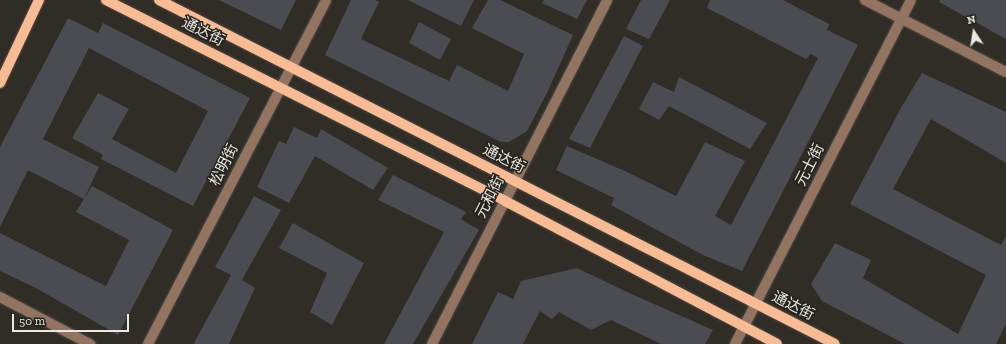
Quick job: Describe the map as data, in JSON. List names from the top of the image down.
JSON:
{
  "streets": {
    "main road": ["通达街"],
    "street": ["松明街", "元士街", "元和街"]
  },
  "crossings": [
    ["通达街", "松明街"],
    ["通达街", "元士街"],
    ["通达街", "元和街"]
  ],
  "scale_bar": "50 m",
  "north": "top"
}
